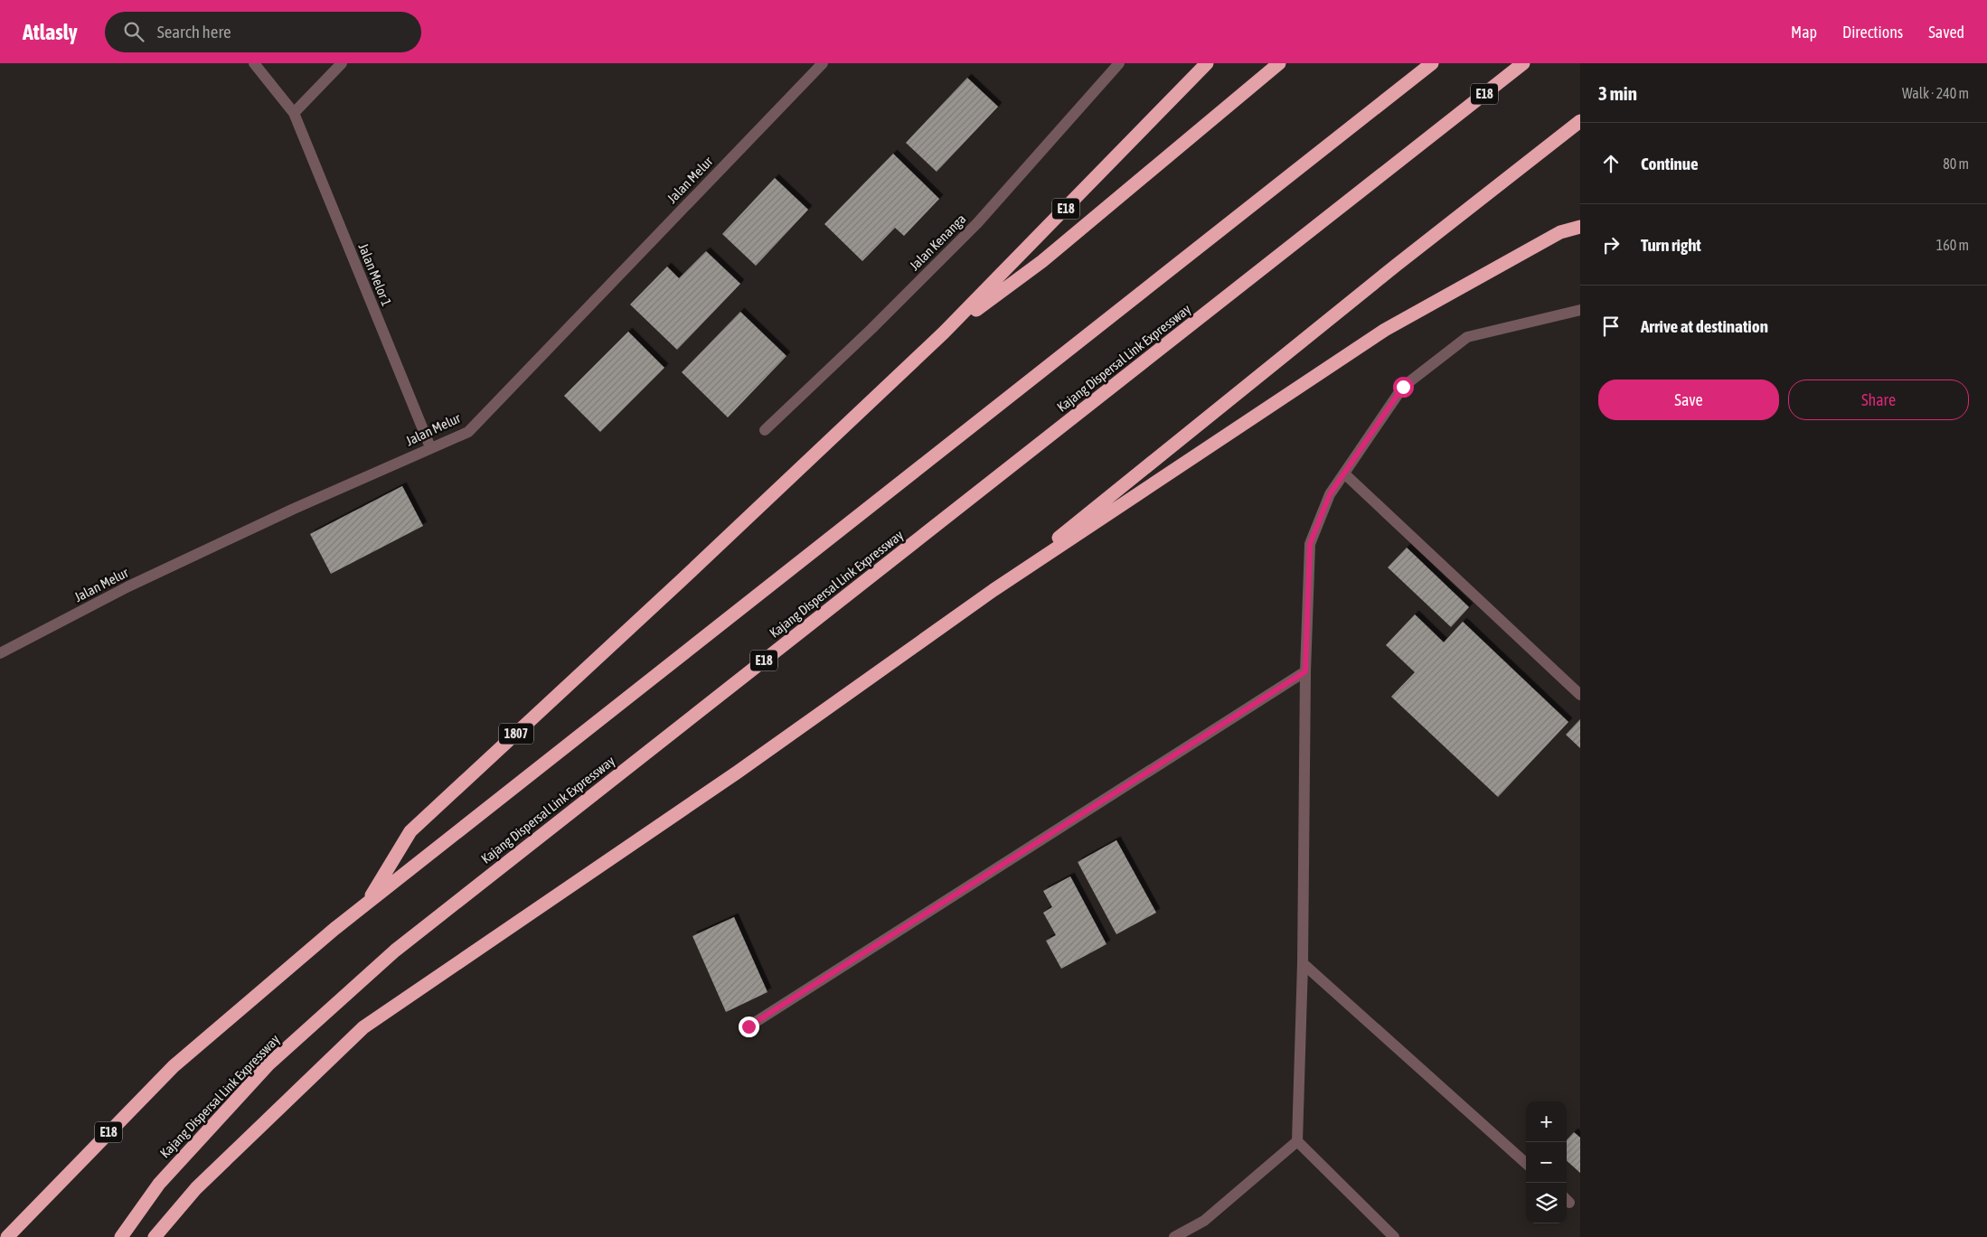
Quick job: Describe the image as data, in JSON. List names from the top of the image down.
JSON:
{
  "streets": {
    "highway": ["E18", "Kajang Dispersal Link Expressway", "1807"],
    "street": ["Jalan Melur", "Jalan Kenanga", "Jalan Melor 1"]
  },
  "crossings": [
    ["E18", "1807"],
    ["Jalan Melur", "Jalan Melor 1"]
  ],
  "page": {
    "header": "Atlasly",
    "search": "Search here",
    "nav": ["Map", "Directions", "Saved"],
    "heading": ["3 min", "Walk · 240 m"],
    "list": [
      ["Continue", "80 m"],
      ["Turn right", "160 m"],
      "Arrive at destination"
    ],
    "buttons": ["Save", "Share"],
    "map_buttons": ["+", "−"]
  }
}
